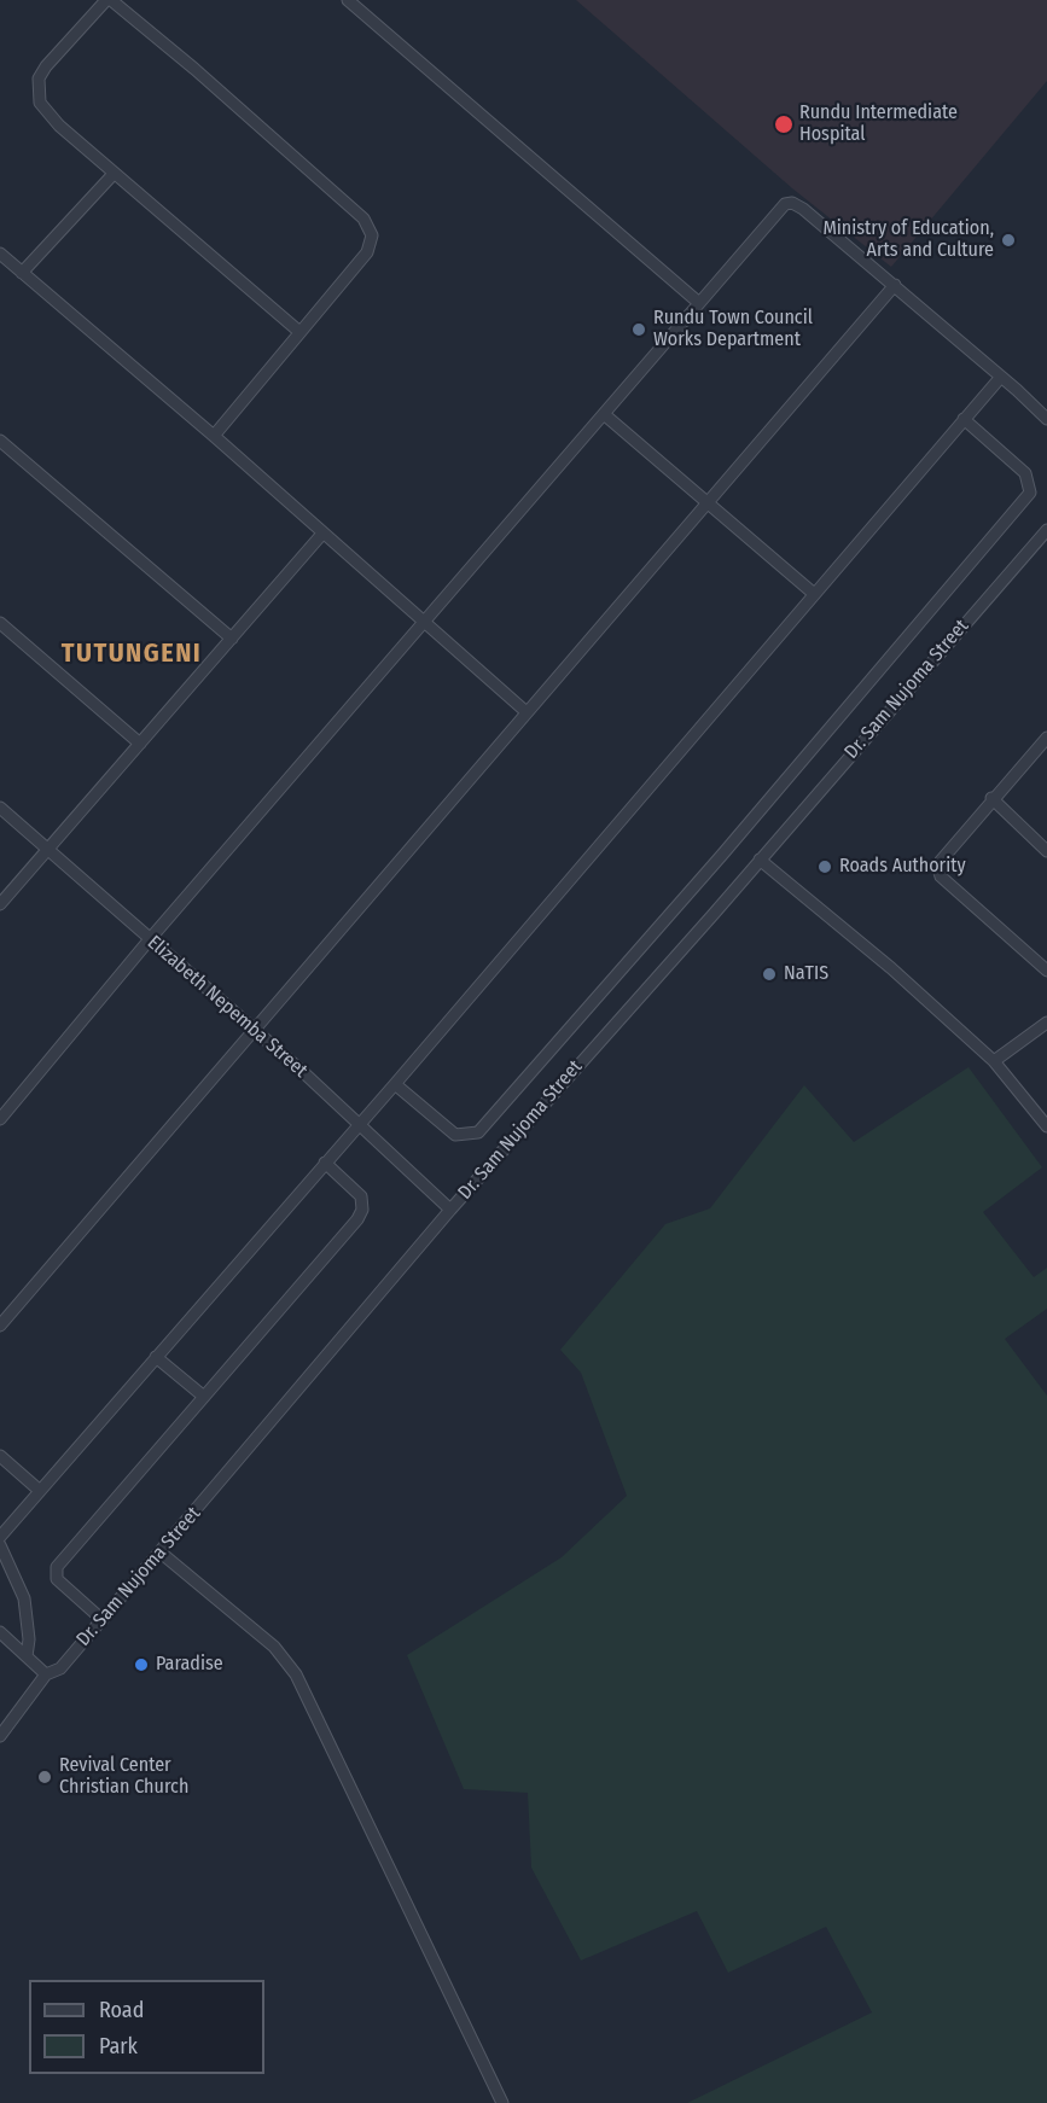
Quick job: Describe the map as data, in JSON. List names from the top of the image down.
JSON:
{
  "streets": {
    "street": ["Dr. Sam Nujoma Street", "Elizabeth Nepemba Street"]
  },
  "crossings": [
    ["Dr. Sam Nujoma Street", "Elizabeth Nepemba Street"]
  ],
  "districts": ["TUTUNGENI"],
  "places": [
    "Rundu Intermediate Hospital",
    "Ministry of Education, Arts and Culture",
    "Rundu Town Council Works Department",
    "Roads Authority",
    "NaTIS",
    "Paradise",
    "Revival Center Christian Church"
  ],
  "legend": ["Road", "Park"]
}
